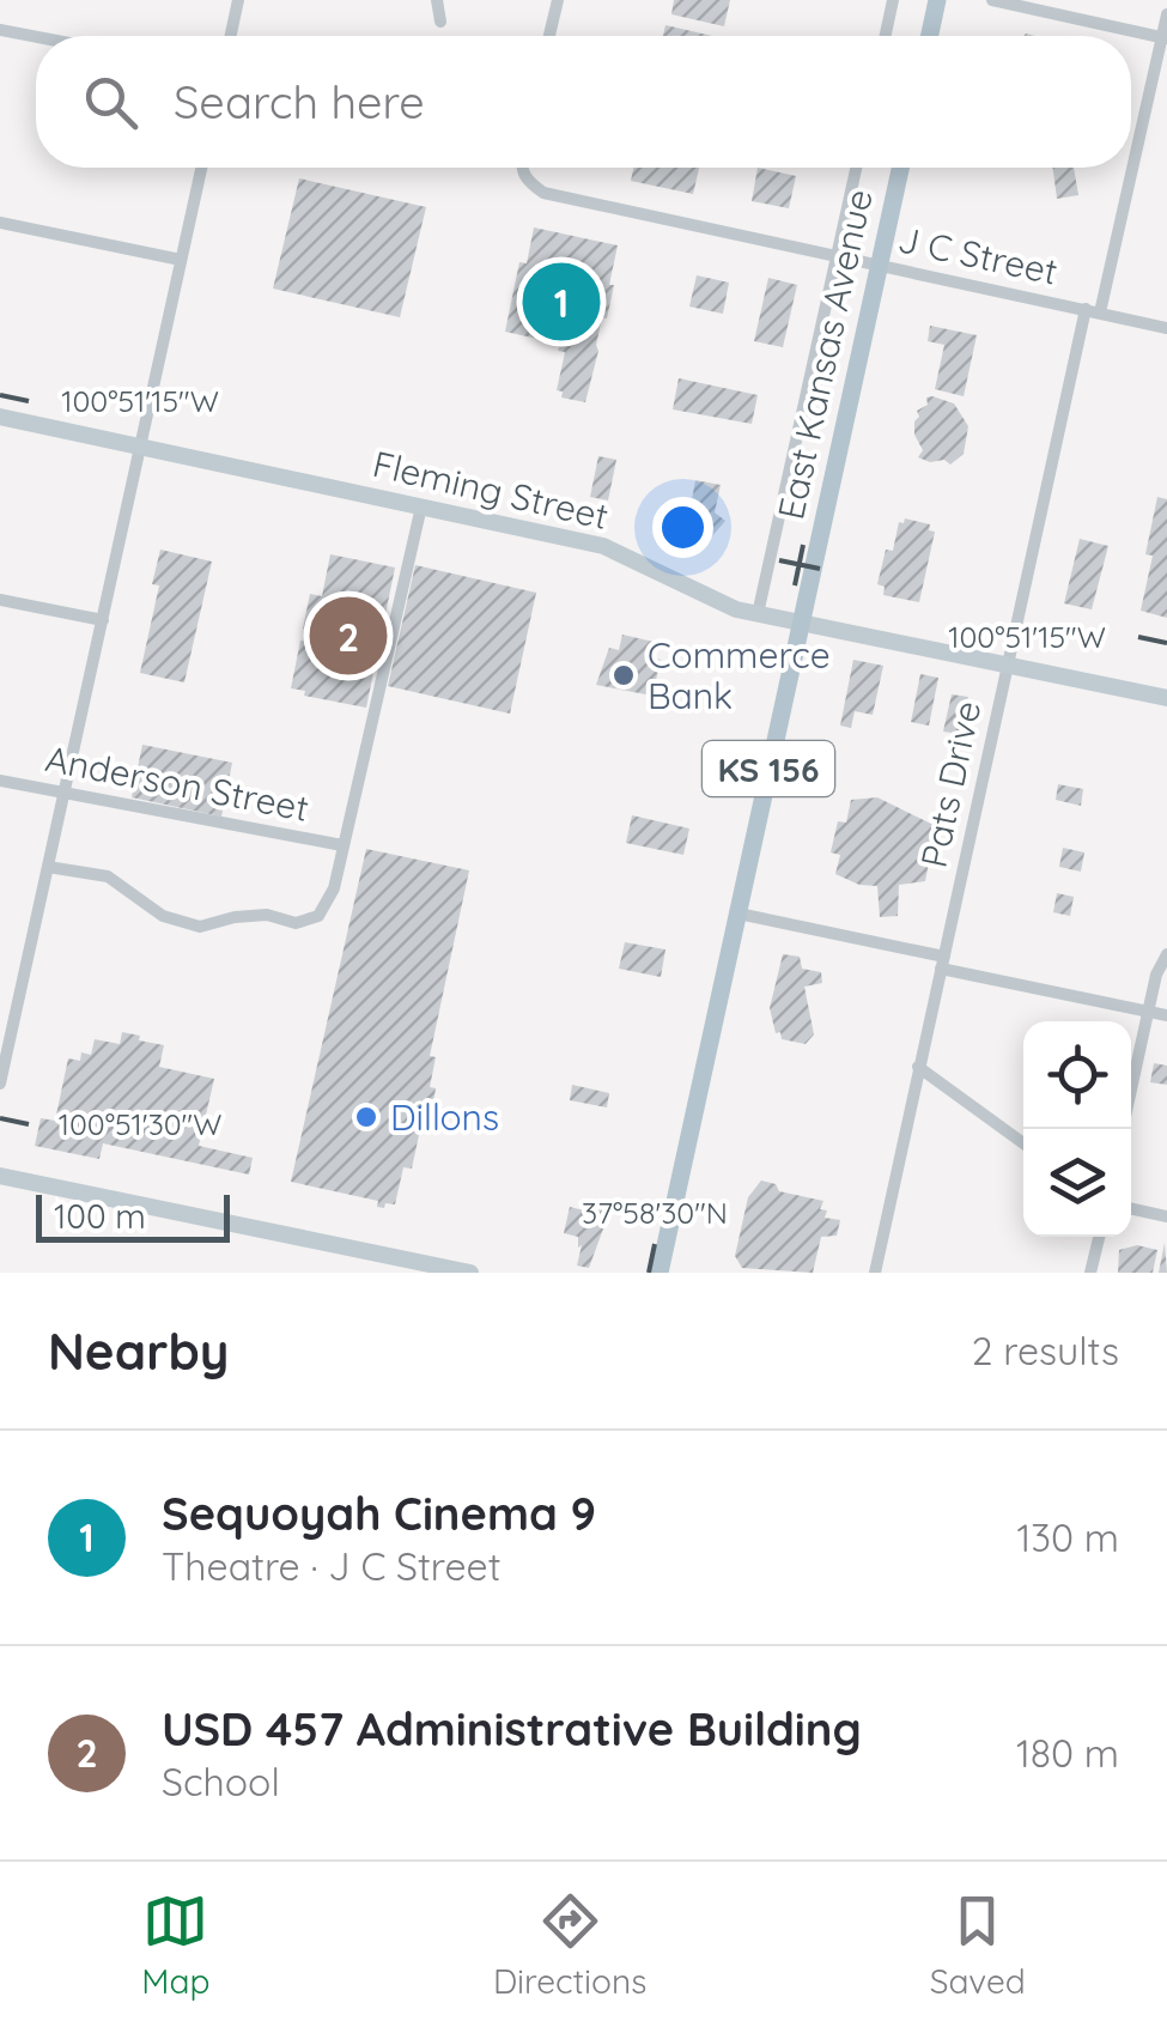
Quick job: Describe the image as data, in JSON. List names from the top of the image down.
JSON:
{
  "streets": {
    "main road": ["East Kansas Avenue", "KS 156"],
    "street": [
      "J C Street",
      "Fleming Street",
      "Anderson Street",
      "Pats Drive"
    ]
  },
  "crossings": [
    ["J C Street", "East Kansas Avenue"],
    ["J C Street", "Pats Drive"],
    ["East Kansas Avenue", "Fleming Street"],
    ["Fleming Street", "Pats Drive"]
  ],
  "places": ["Commerce Bank", "Dillons"],
  "scale_bar": "100 m",
  "page": {
    "search": "Search here",
    "pins": ["1", "2"],
    "scale": "100 m",
    "heading": ["Nearby", "2 results"],
    "list": [
      {
        "mark": "1",
        "name": "Sequoyah Cinema 9",
        "note": "Theatre · J C Street",
        "value": "130 m"
      },
      {
        "mark": "2",
        "name": "USD 457 Administrative Building",
        "note": "School",
        "value": "180 m"
      }
    ],
    "nav": ["Map", "Directions", "Saved"]
  },
  "coordinates": ["100°51'15\"W", "100°51'30\"W", "37°58'30\"N"]
}
